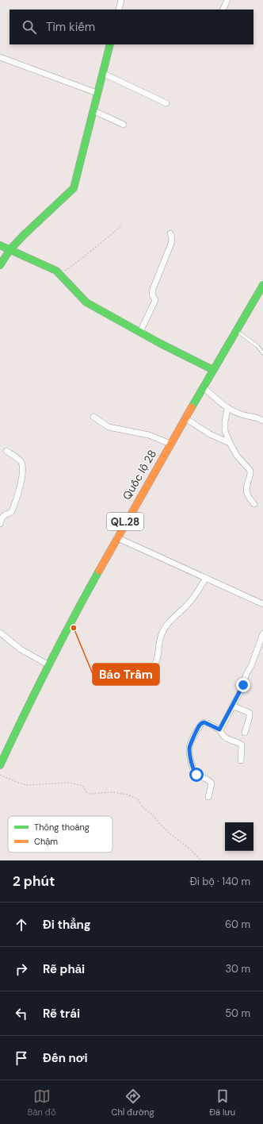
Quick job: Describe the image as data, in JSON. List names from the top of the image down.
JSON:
{
  "streets": {
    "main road": ["Quốc lộ 28", "QL.28"]
  },
  "places": ["Bảo Trâm"],
  "legend": ["Thông thoáng", "Chậm"],
  "page": {
    "search": "Tìm kiếm",
    "heading": ["2 phút", "Đi bộ · 140 m"],
    "list": [
      ["Đi thẳng", "60 m"],
      ["Rẽ phải", "30 m"],
      ["Rẽ trái", "50 m"],
      "Đến nơi"
    ],
    "nav": ["Bản đồ", "Chỉ đường", "Đã lưu"]
  }
}
